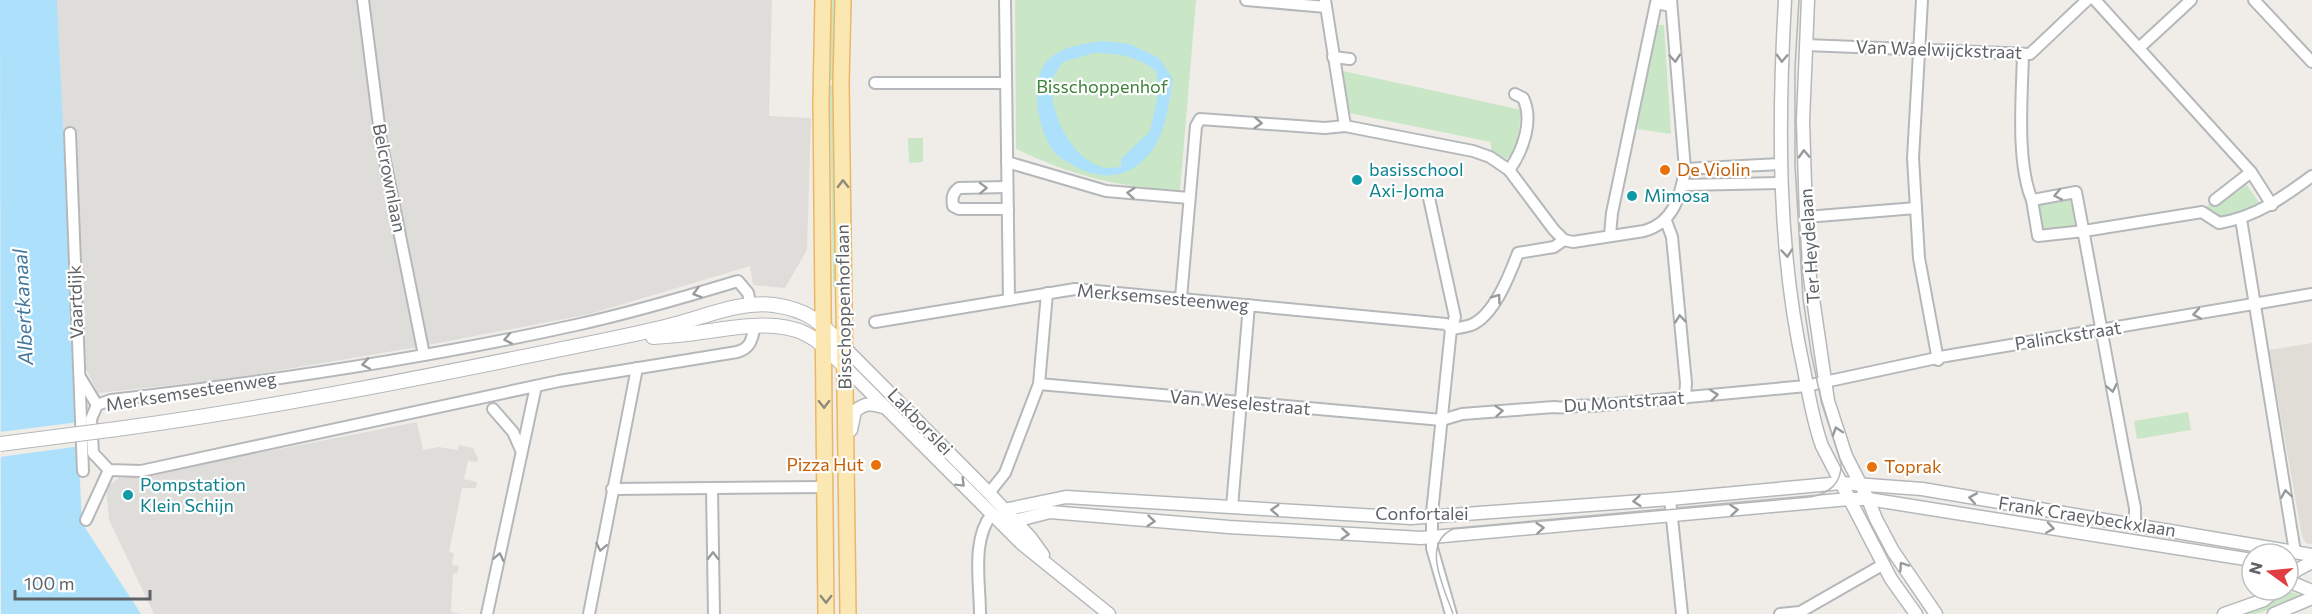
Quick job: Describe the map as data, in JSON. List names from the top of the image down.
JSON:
{
  "streets": {
    "main road": ["Merksemsesteenweg", "Bisschoppenhoflaan", "Lakborslei"],
    "street": [
      "Van Waelwijckstraat",
      "Belcrownlaan",
      "Ter Heydelaan",
      "Vaartdijk",
      "Palinckstraat",
      "Du Montstraat",
      "Van Weselestraat",
      "Confortalei",
      "Frank Craeybeckxlaan"
    ]
  },
  "crossings": [
    ["Van Waelwijckstraat", "Ter Heydelaan"],
    ["Belcrownlaan", "Merksemsesteenweg"],
    ["Ter Heydelaan", "Palinckstraat"],
    ["Ter Heydelaan", "Du Montstraat"],
    ["Ter Heydelaan", "Confortalei"],
    ["Ter Heydelaan", "Frank Craeybeckxlaan"],
    ["Merksemsesteenweg", "Bisschoppenhoflaan"],
    ["Merksemsesteenweg", "Lakborslei"],
    ["Bisschoppenhoflaan", "Lakborslei"],
    ["Palinckstraat", "Du Montstraat"],
    ["Du Montstraat", "Van Weselestraat"],
    ["Lakborslei", "Confortalei"]
  ],
  "one_way": ["Du Montstraat"],
  "water": ["Albertkanaal"],
  "parks": ["Bisschoppenhof"],
  "places": [
    "De Violin",
    "basisschool Axi-Joma",
    "Mimosa",
    "Pizza Hut",
    "Toprak",
    "Pompstation Klein Schijn"
  ],
  "scale_bar": "100 m",
  "north": "left"
}
